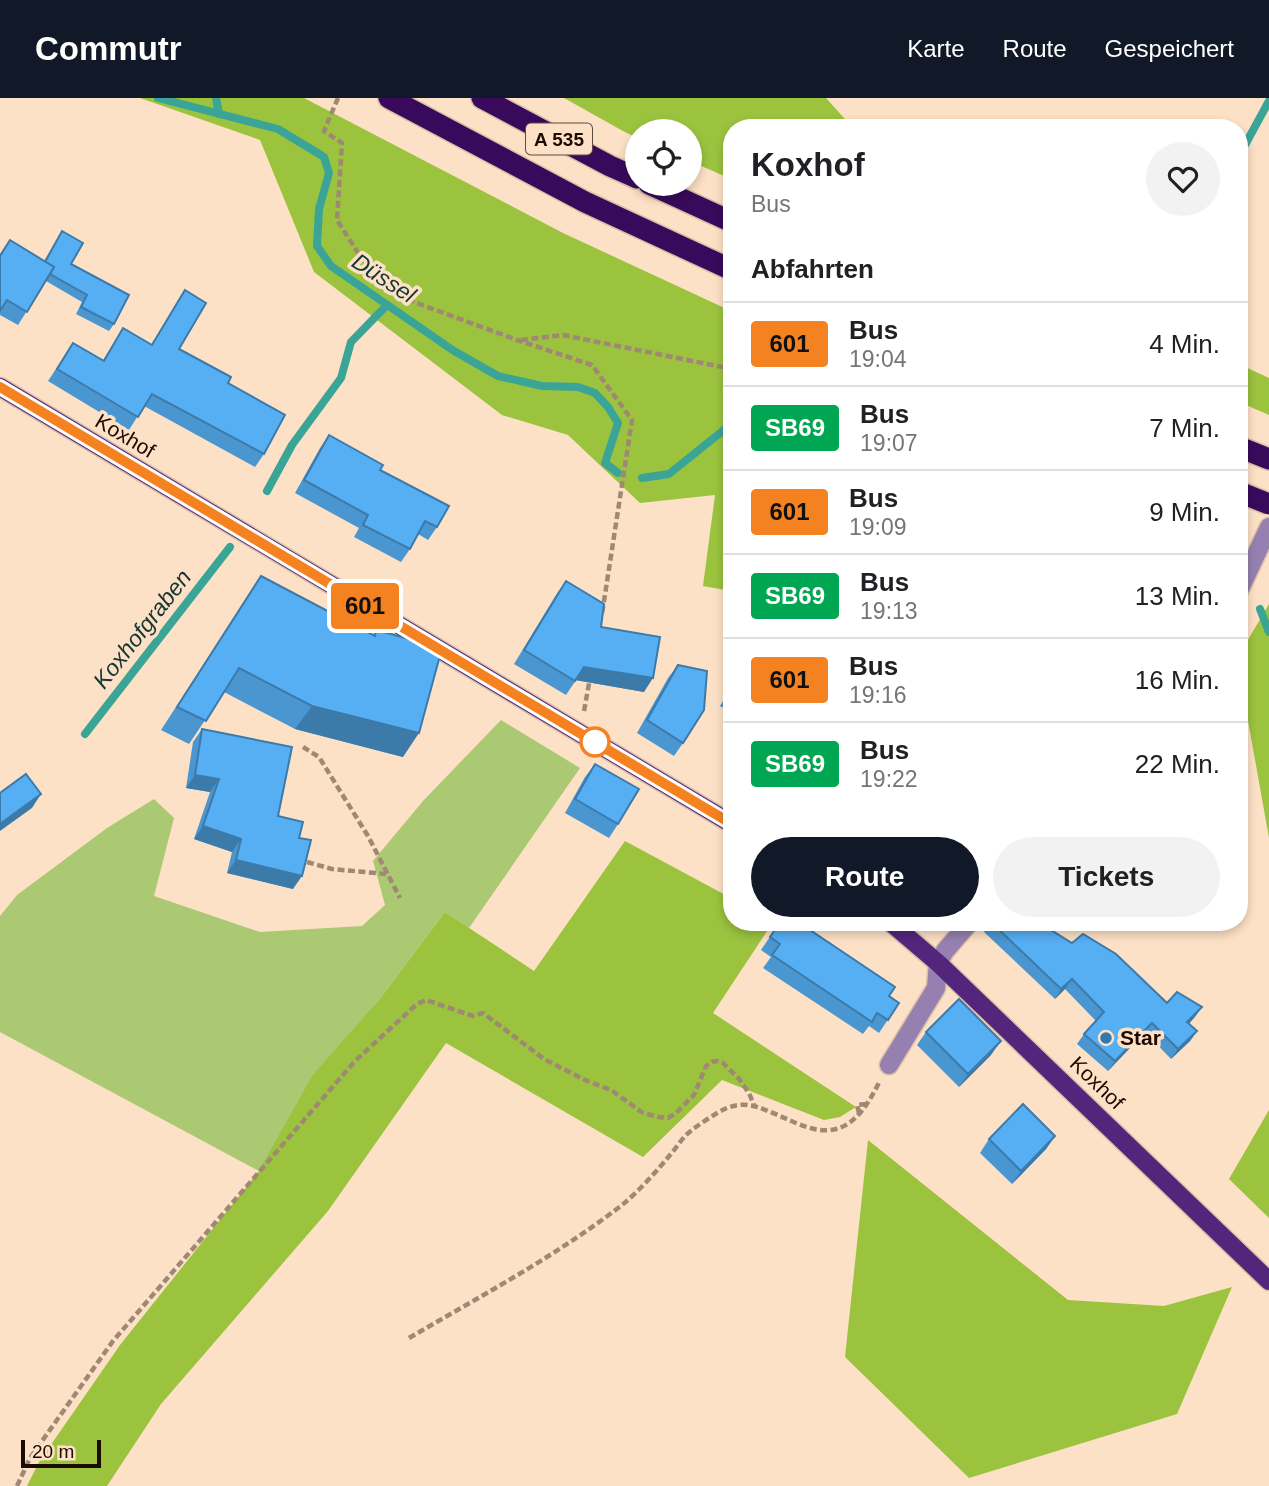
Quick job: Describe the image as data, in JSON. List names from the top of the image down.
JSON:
{
  "streets": {
    "highway": ["A 535"],
    "main road": ["Koxhof"]
  },
  "water": ["Düssel", "Koxhofgraben"],
  "places": ["Star"],
  "lines": ["bus line 601"],
  "scale_bar": "20 m",
  "page": {
    "header": "Commutr",
    "nav": ["Karte", "Route", "Gespeichert"],
    "on_map": "601",
    "heading": [
      ["Koxhof", "Bus"],
      "Abfahrten"
    ],
    "list": [
      {
        "mark": "601",
        "name": "Bus",
        "note": "19:04",
        "value": "4 Min."
      },
      {
        "mark": "SB69",
        "name": "Bus",
        "note": "19:07",
        "value": "7 Min."
      },
      {
        "mark": "601",
        "name": "Bus",
        "note": "19:09",
        "value": "9 Min."
      },
      {
        "mark": "SB69",
        "name": "Bus",
        "note": "19:13",
        "value": "13 Min."
      },
      {
        "mark": "601",
        "name": "Bus",
        "note": "19:16",
        "value": "16 Min."
      },
      {
        "mark": "SB69",
        "name": "Bus",
        "note": "19:22",
        "value": "22 Min."
      }
    ],
    "buttons": ["Route", "Tickets"],
    "scale": "20 m"
  }
}
